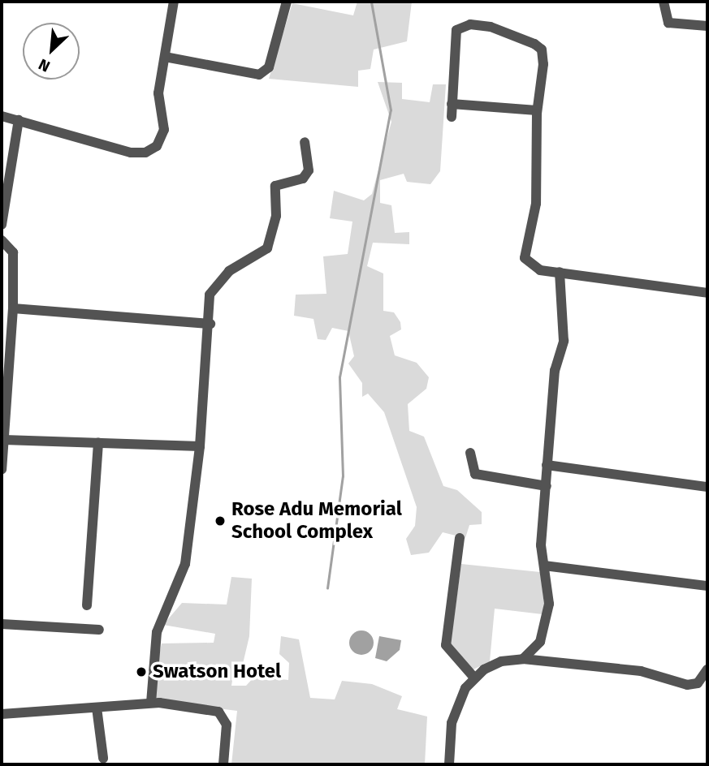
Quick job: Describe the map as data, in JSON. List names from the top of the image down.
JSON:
{
  "places": ["Rose Adu Memorial School Complex", "Swatson Hotel"],
  "north": "bottom left"
}
